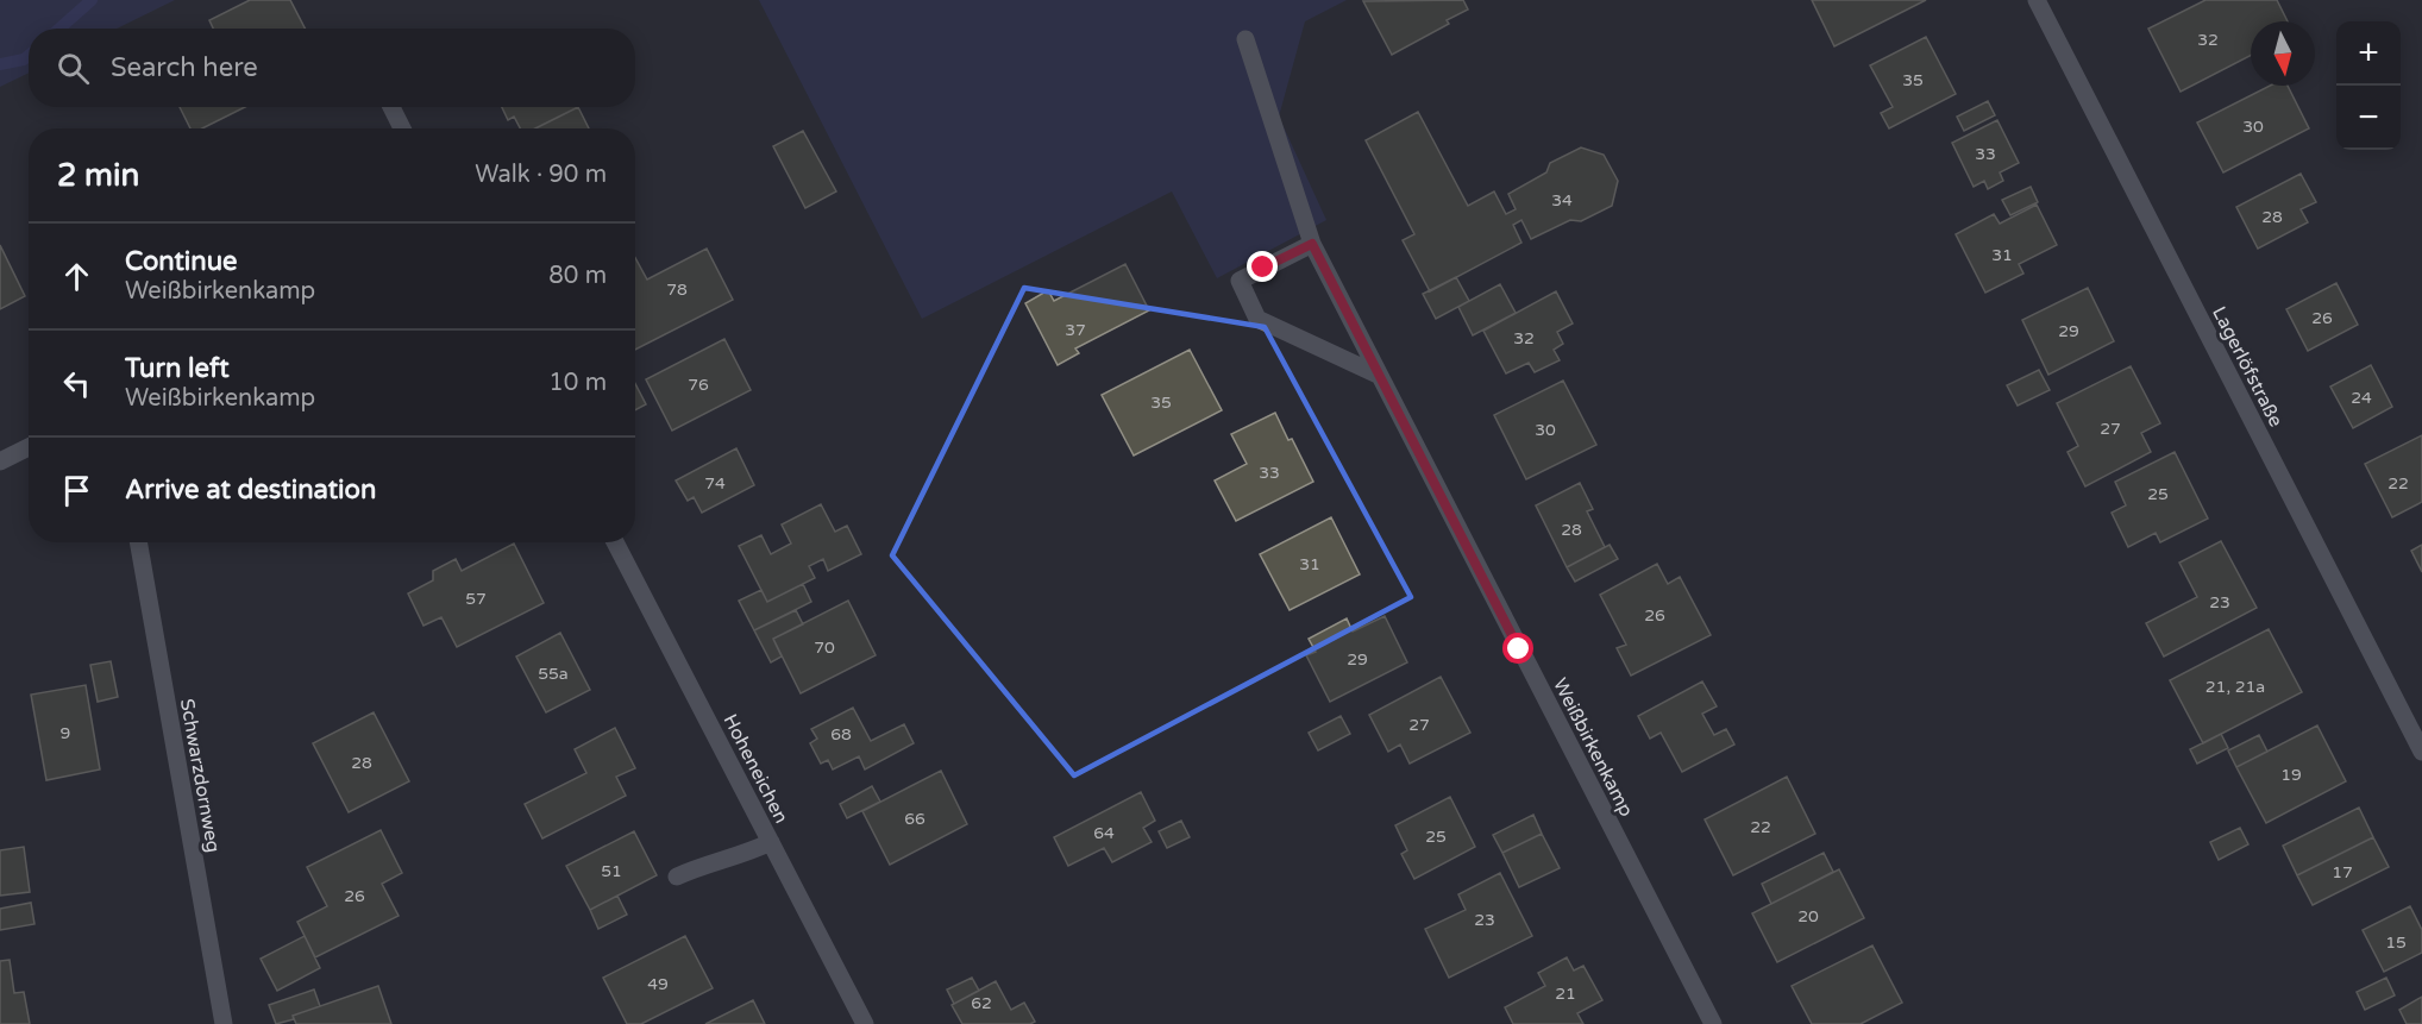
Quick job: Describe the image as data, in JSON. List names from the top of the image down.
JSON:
{
  "streets": {
    "street": [
      "Lagerlöfstraße",
      "Weißbirkenkamp",
      "Hoheneichen",
      "Schwarzdornweg"
    ]
  },
  "house_numbers": [
    "32",
    "35",
    "30",
    "33",
    "34",
    "28",
    "31",
    "78",
    "26",
    "37",
    "29",
    "32",
    "76",
    "24",
    "35",
    "27",
    "30",
    "33",
    "74",
    "22",
    "25",
    "28",
    "31",
    "57",
    "23",
    "26",
    "70",
    "29",
    "55a",
    "21, 21a",
    "27",
    "9",
    "68",
    "28",
    "19",
    "66",
    "22",
    "64",
    "25",
    "51",
    "17",
    "26",
    "20",
    "23",
    "15",
    "49",
    "21",
    "62"
  ],
  "north": "bottom",
  "page": {
    "map_buttons": ["+", "−"],
    "search": "Search here",
    "heading": ["2 min", "Walk · 90 m"],
    "list": [
      ["Continue", "Weißbirkenkamp", "80 m"],
      ["Turn left", "Weißbirkenkamp", "10 m"],
      "Arrive at destination"
    ]
  }
}
